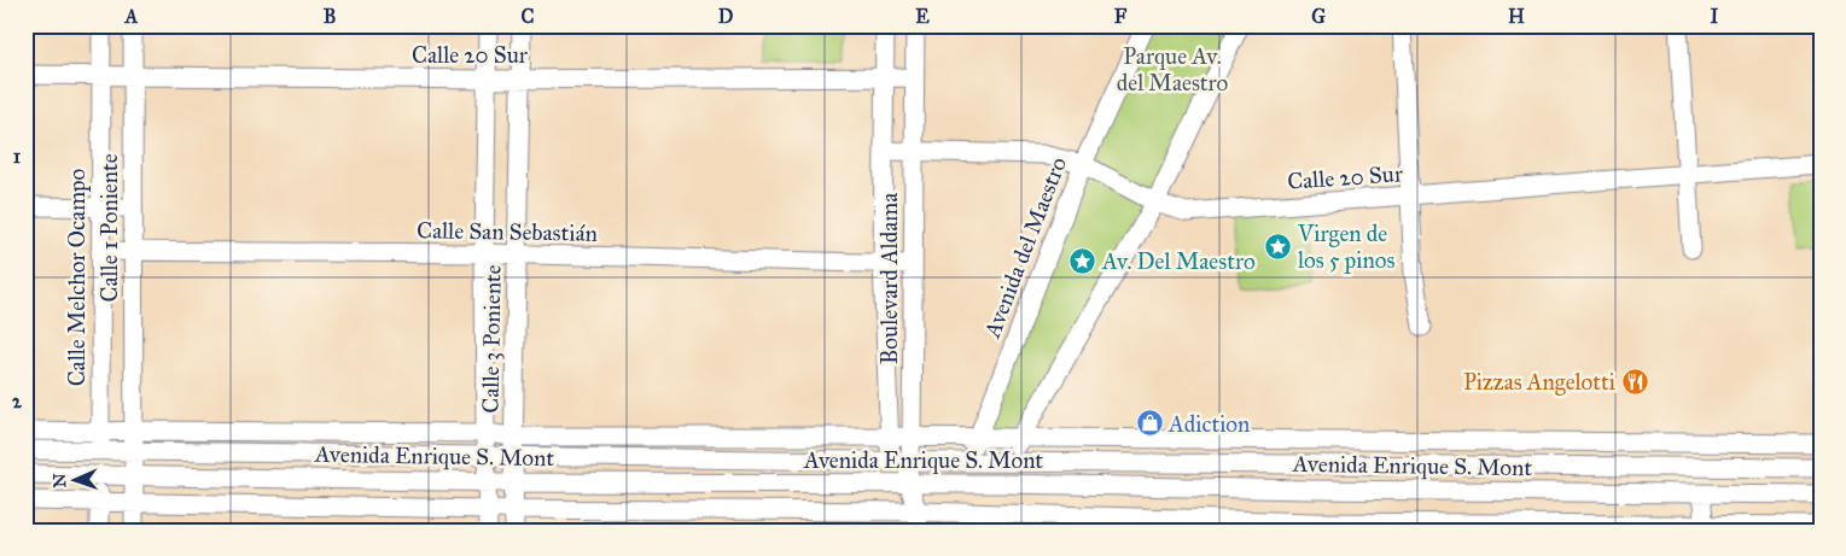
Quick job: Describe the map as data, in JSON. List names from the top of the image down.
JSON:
{
  "streets": {
    "street": [
      "Calle 20 Sur",
      "Calle 1 Poniente",
      "Calle San Sebastián",
      "Avenida del Maestro",
      "Calle Melchor Ocampo",
      "Boulevard Aldama",
      "Calle 3 Poniente",
      "Avenida Enrique S. Mont"
    ]
  },
  "crossings": [
    ["Calle 20 Sur", "Calle 1 Poniente"],
    ["Calle 20 Sur", "Avenida del Maestro"],
    ["Calle 20 Sur", "Calle Melchor Ocampo"],
    ["Calle 20 Sur", "Boulevard Aldama"],
    ["Calle 20 Sur", "Calle 3 Poniente"],
    ["Calle 1 Poniente", "Calle San Sebastián"],
    ["Calle San Sebastián", "Calle Melchor Ocampo"],
    ["Calle San Sebastián", "Boulevard Aldama"],
    ["Calle San Sebastián", "Calle 3 Poniente"],
    ["Avenida del Maestro", "Boulevard Aldama"],
    ["Avenida del Maestro", "Avenida Enrique S. Mont"],
    ["Calle Melchor Ocampo", "Avenida Enrique S. Mont"],
    ["Boulevard Aldama", "Avenida Enrique S. Mont"],
    ["Calle 3 Poniente", "Avenida Enrique S. Mont"]
  ],
  "parks": ["Parque Av. del Maestro"],
  "places": {
    "place": ["Virgen de los 5 pinos", "Av. Del Maestro"],
    "restaurant": ["Pizzas Angelotti"],
    "shop": ["Adiction"]
  },
  "north": "left",
  "grid": {
    "columns": [
      "A",
      "B",
      "C",
      "D",
      "E",
      "F",
      "G",
      "H",
      "I"
    ],
    "rows": ["1", "2"]
  }
}
